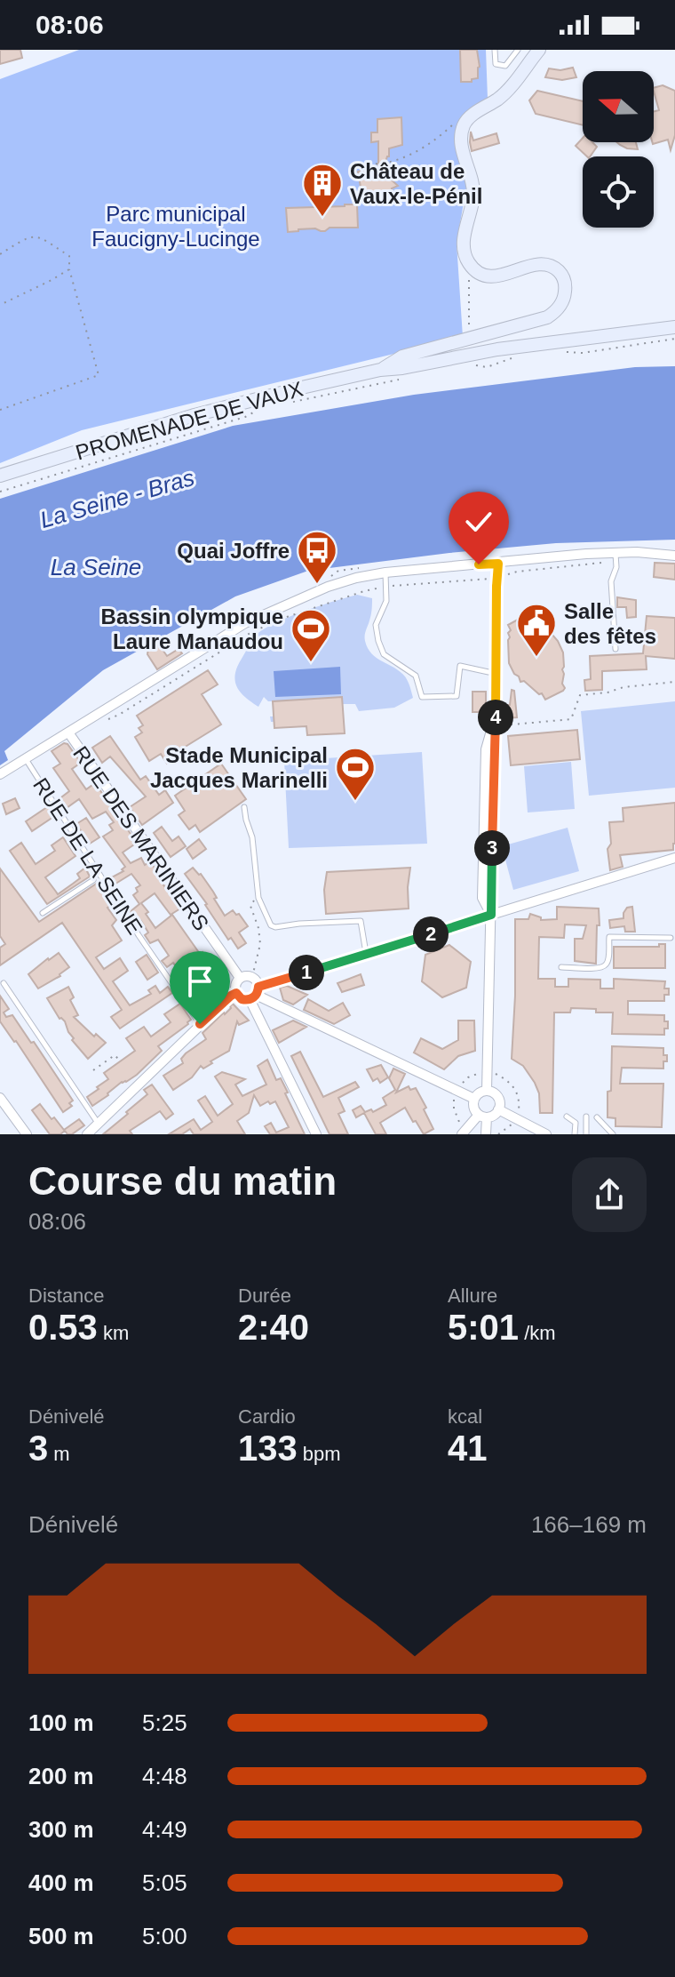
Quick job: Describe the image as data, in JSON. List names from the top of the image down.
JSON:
{
  "streets": {
    "main road": ["PROMENADE DE VAUX"],
    "street": ["RUE DES MARINIERS"],
    "lane": ["RUE DE LA SEINE"]
  },
  "water": ["La Seine - Bras", "La Seine"],
  "parks": ["Parc municipal Faucigny-Lucinge"],
  "places": {
    "building": ["Château de Vaux-le-Pénil"],
    "bus stop": ["Quai Joffre"],
    "public building": ["Salle des fêtes"],
    "sports": ["Bassin olympique Laure Manaudou", "Stade Municipal Jacques Marinelli"]
  },
  "north": "left",
  "page": {
    "status": "08:06",
    "pins": [
      "4",
      "3",
      "2",
      "1"
    ],
    "heading": ["Course du matin", "08:06"],
    "stats": [
      ["Distance", "0.53 km"],
      ["Durée", "2:40"],
      ["Allure", "5:01 /km"],
      ["Dénivelé", "3 m"],
      ["Cardio", "133 bpm"],
      ["kcal", "41"]
    ],
    "chart": ["Dénivelé", "166–169 m"],
    "list": [
      {
        "name": "100 m",
        "note": "5:25"
      },
      {
        "name": "200 m",
        "note": "4:48"
      },
      {
        "name": "300 m",
        "note": "4:49"
      },
      {
        "name": "400 m",
        "note": "5:05"
      },
      {
        "name": "500 m",
        "note": "5:00"
      }
    ]
  }
}
